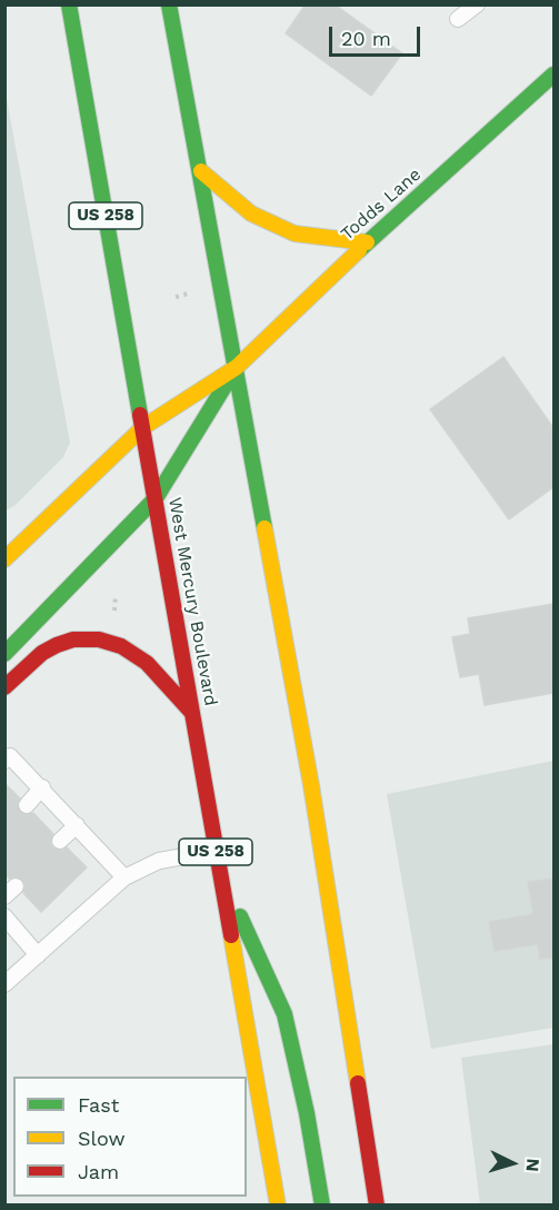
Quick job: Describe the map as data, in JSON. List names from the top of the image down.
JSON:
{
  "streets": {
    "main road": ["Todds Lane", "US 258", "West Mercury Boulevard"]
  },
  "legend": ["Fast", "Slow", "Jam"],
  "scale_bar": "20 m",
  "north": "right"
}
